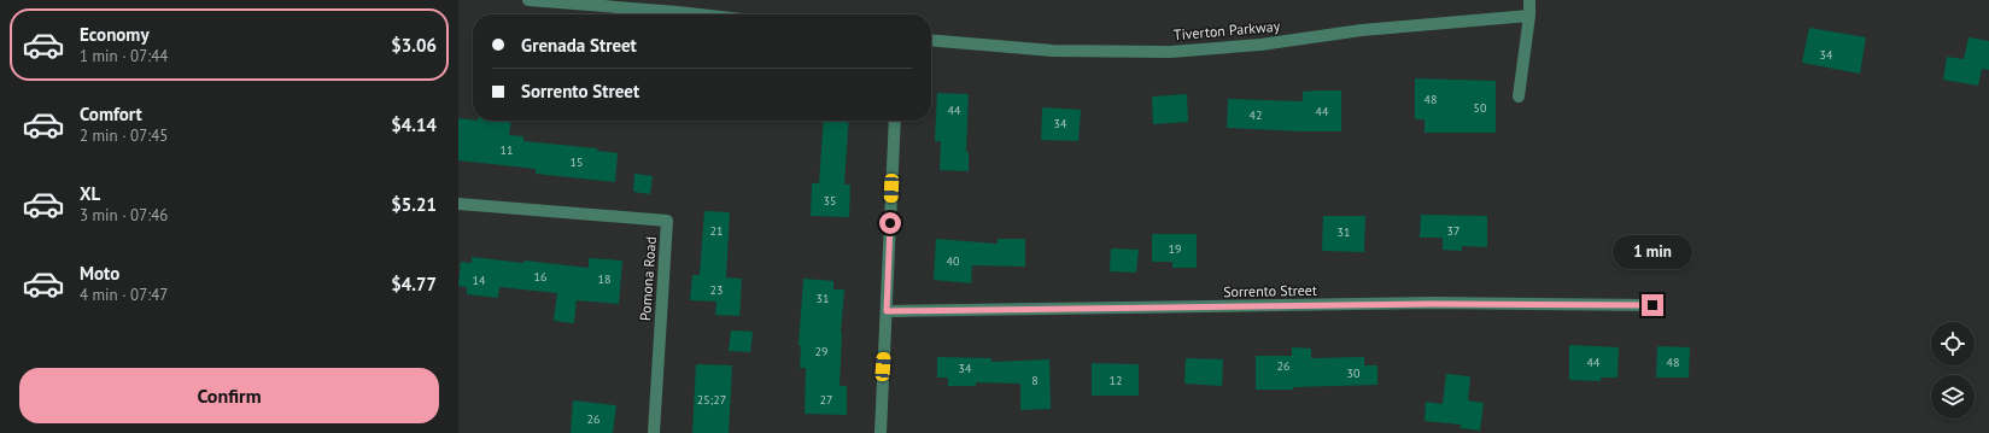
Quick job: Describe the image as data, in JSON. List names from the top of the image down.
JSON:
{
  "streets": {
    "street": ["Tiverton Parkway", "Pomona Road", "Sorrento Street"]
  },
  "house_numbers": [
    "34",
    "48",
    "50",
    "44",
    "44",
    "42",
    "34",
    "11",
    "15",
    "35",
    "21",
    "37",
    "31",
    "19",
    "40",
    "16",
    "18",
    "14",
    "23",
    "31",
    "29",
    "44",
    "48",
    "26",
    "34",
    "30",
    "8",
    "12",
    "25;27",
    "27",
    "26"
  ],
  "page": {
    "list": [
      {
        "name": "Economy",
        "note": "1 min · 07:44",
        "value": "$3.06"
      },
      {
        "name": "Comfort",
        "note": "2 min · 07:45",
        "value": "$4.14"
      },
      {
        "name": "XL",
        "note": "3 min · 07:46",
        "value": "$5.21"
      },
      {
        "name": "Moto",
        "note": "4 min · 07:47",
        "value": "$4.77"
      }
    ],
    "banner": ["Grenada Street", "Sorrento Street"],
    "bubble": "1 min",
    "buttons": "Confirm"
  }
}
